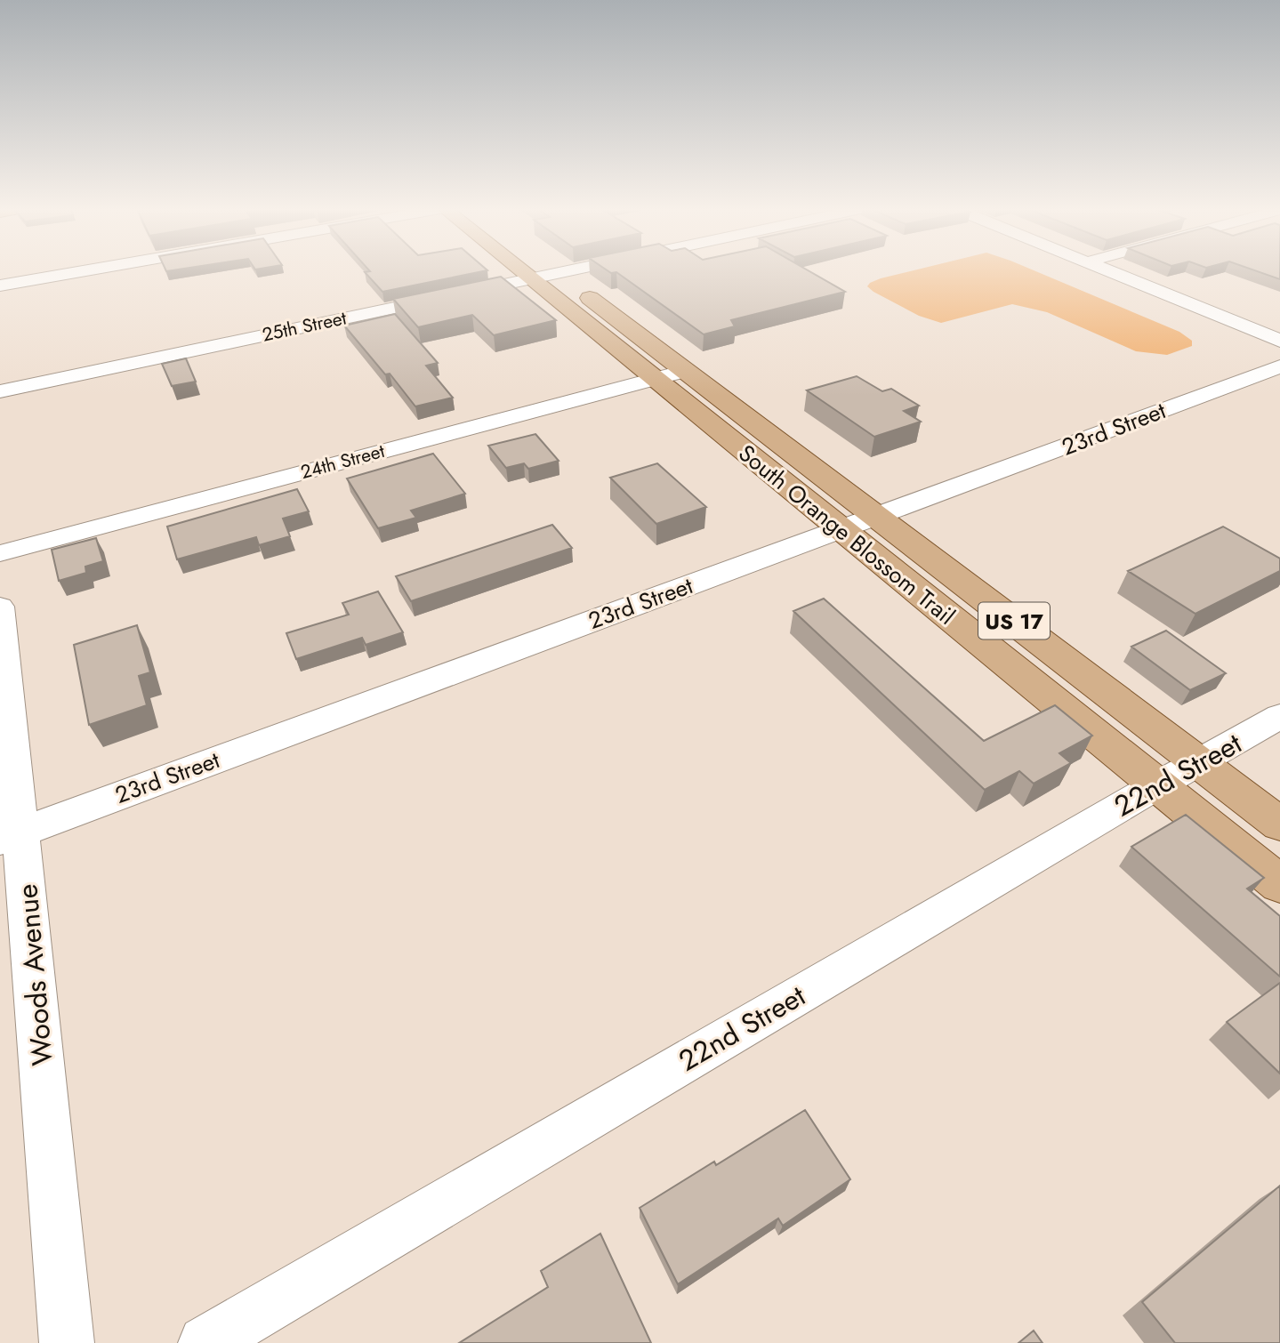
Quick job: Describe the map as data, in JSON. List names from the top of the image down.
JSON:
{
  "streets": {
    "main road": ["South Orange Blossom Trail", "US 17"],
    "street": [
      "25th Street",
      "23rd Street",
      "24th Street",
      "22nd Street",
      "Woods Avenue"
    ]
  },
  "crossings": [
    ["23rd Street", "South Orange Blossom Trail"],
    ["23rd Street", "Woods Avenue"],
    ["24th Street", "South Orange Blossom Trail"],
    ["South Orange Blossom Trail", "22nd Street"]
  ]
}
